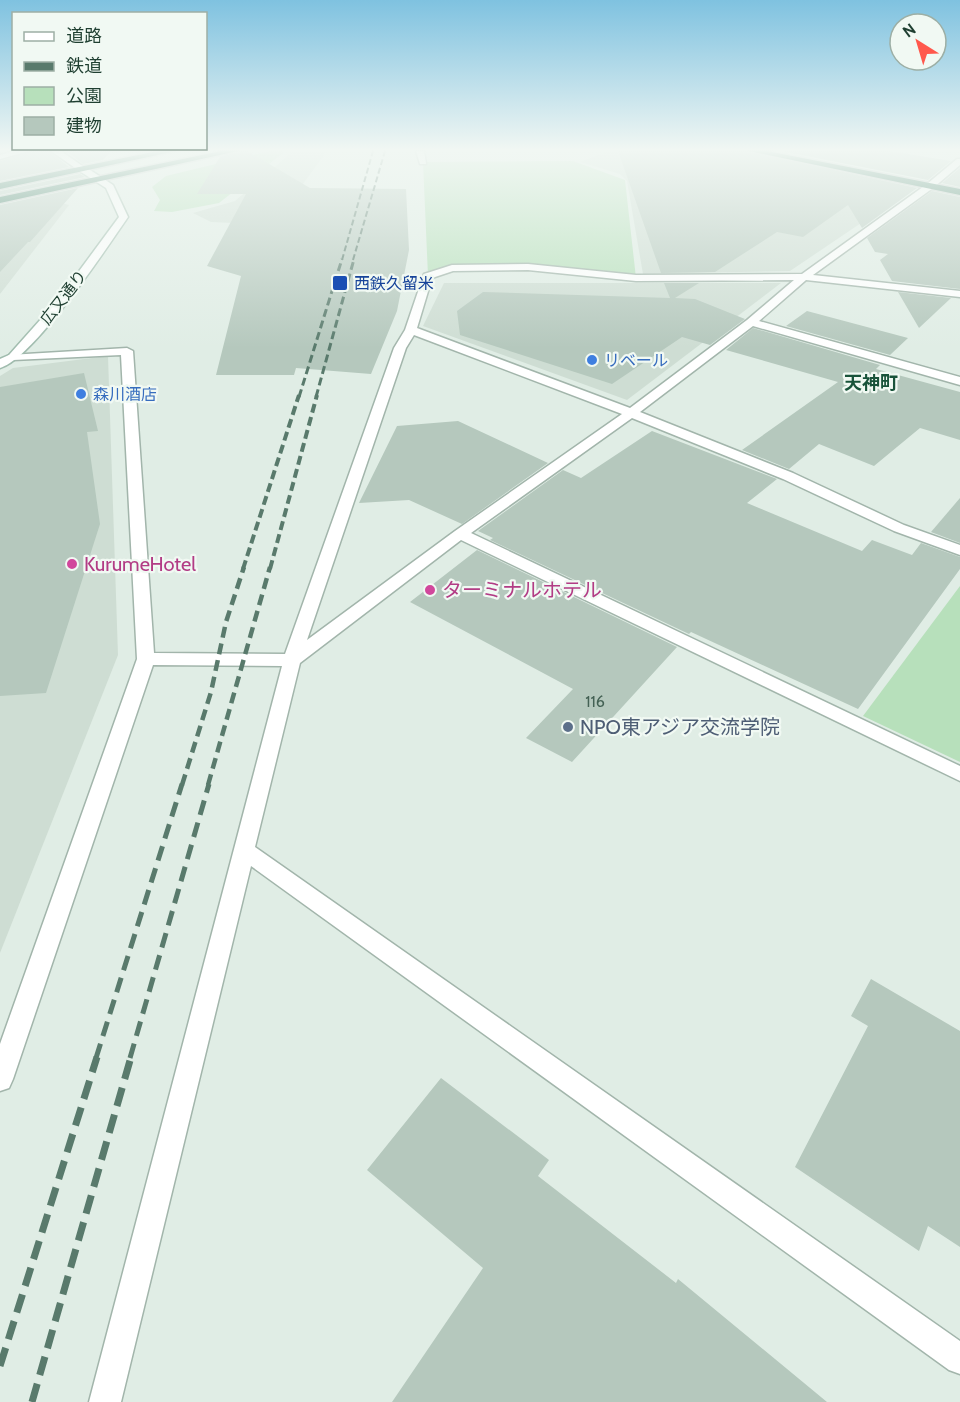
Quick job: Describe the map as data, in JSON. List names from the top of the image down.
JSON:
{
  "streets": {
    "street": ["広又通り"]
  },
  "districts": ["天神町"],
  "places": {
    "transit": ["西鉄久留米"],
    "other": [
      "リベール",
      "森川酒店",
      "KurumeHotel",
      "ターミナルホテル",
      "NPO東アジア交流学院"
    ]
  },
  "house_numbers": ["116"],
  "legend": [
    "道路",
    "鉄道",
    "公園",
    "建物"
  ],
  "north": "top left"
}
